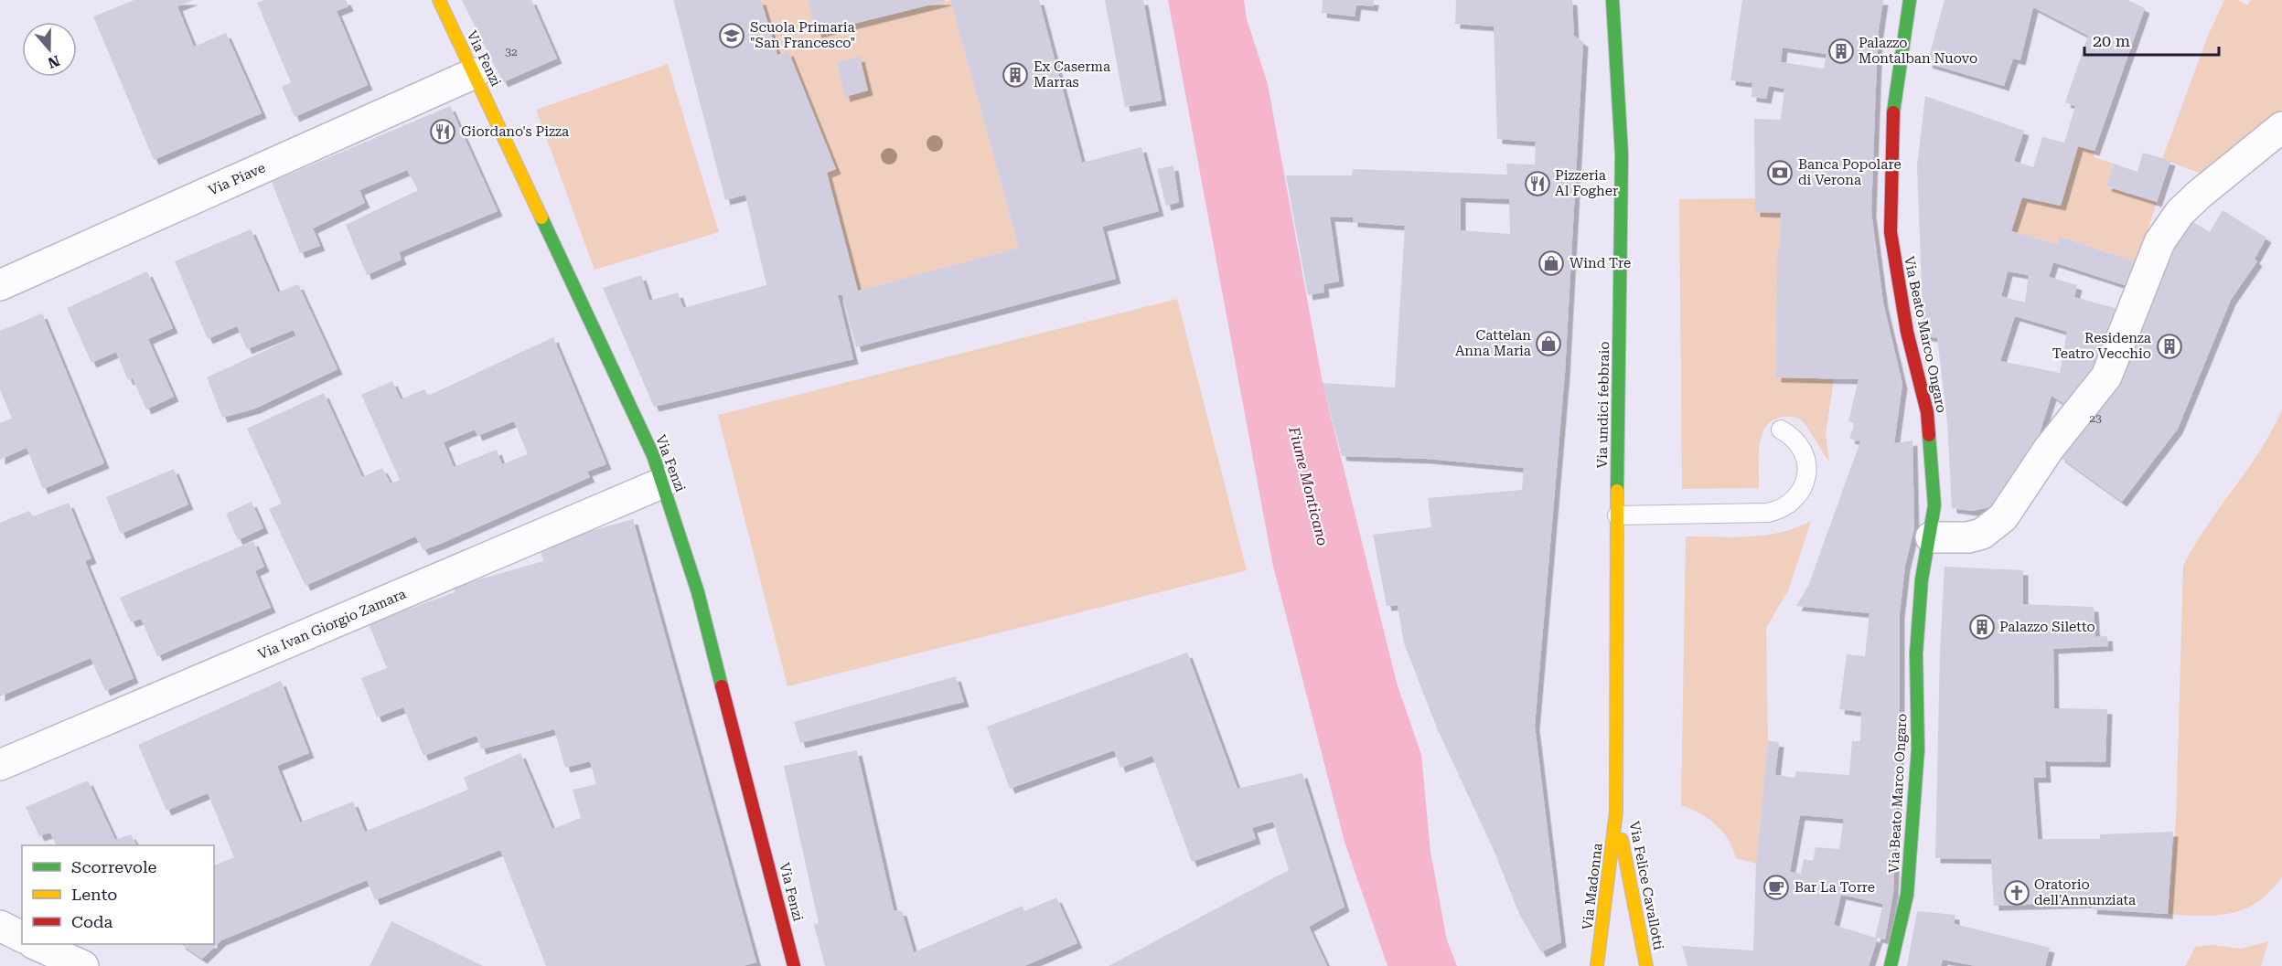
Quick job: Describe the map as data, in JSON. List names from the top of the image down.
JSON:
{
  "streets": {
    "street": [
      "Via Fenzi",
      "Via Piave",
      "Via Beato Marco Ongaro",
      "Via undici febbraio",
      "Via Ivan Giorgio Zamara",
      "Via Felice Cavallotti",
      "Via Madonna"
    ]
  },
  "crossings": [
    ["Via Fenzi", "Via Piave"],
    ["Via Fenzi", "Via Ivan Giorgio Zamara"],
    ["Via undici febbraio", "Via Felice Cavallotti"],
    ["Via undici febbraio", "Via Madonna"],
    ["Via Felice Cavallotti", "Via Madonna"]
  ],
  "water": ["Fiume Monticano"],
  "places": {
    "school or university": ["Scuola Primaria \"San Francesco\""],
    "building": [
      "Palazzo Montalban Nuovo",
      "Ex Caserma Marras",
      "Residenza Teatro Vecchio",
      "Palazzo Siletto"
    ],
    "restaurant": ["Giordano's Pizza", "Pizzeria Al Fogher"],
    "bank": ["Banca Popolare di Verona"],
    "shop": ["Wind Tre", "Cattelan Anna Maria"],
    "cafe": ["Bar La Torre"],
    "church": ["Oratorio dell'Annunziata"]
  },
  "house_numbers": ["32", "23"],
  "legend": ["Scorrevole", "Lento", "Coda"],
  "scale_bar": "20 m",
  "north": "bottom"
}
